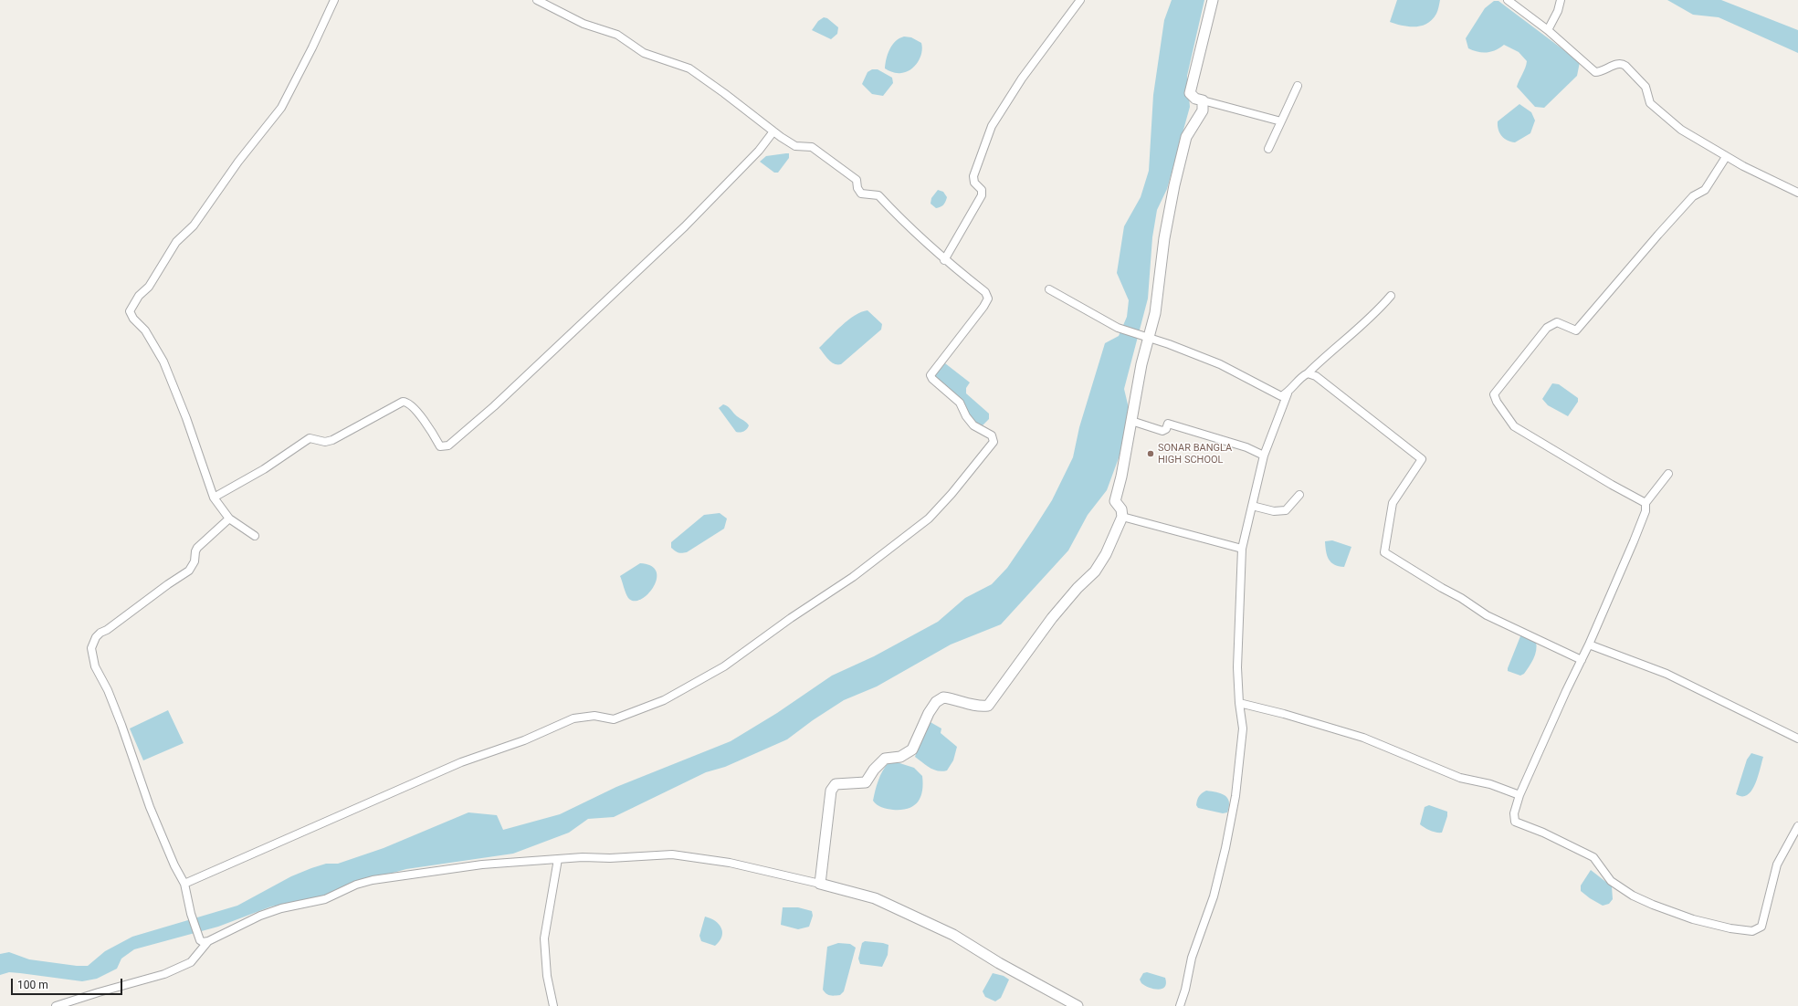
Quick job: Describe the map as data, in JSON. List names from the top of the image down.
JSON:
{
  "places": ["SONAR BANGLA HIGH SCHOOL"],
  "scale_bar": "100 m"
}
